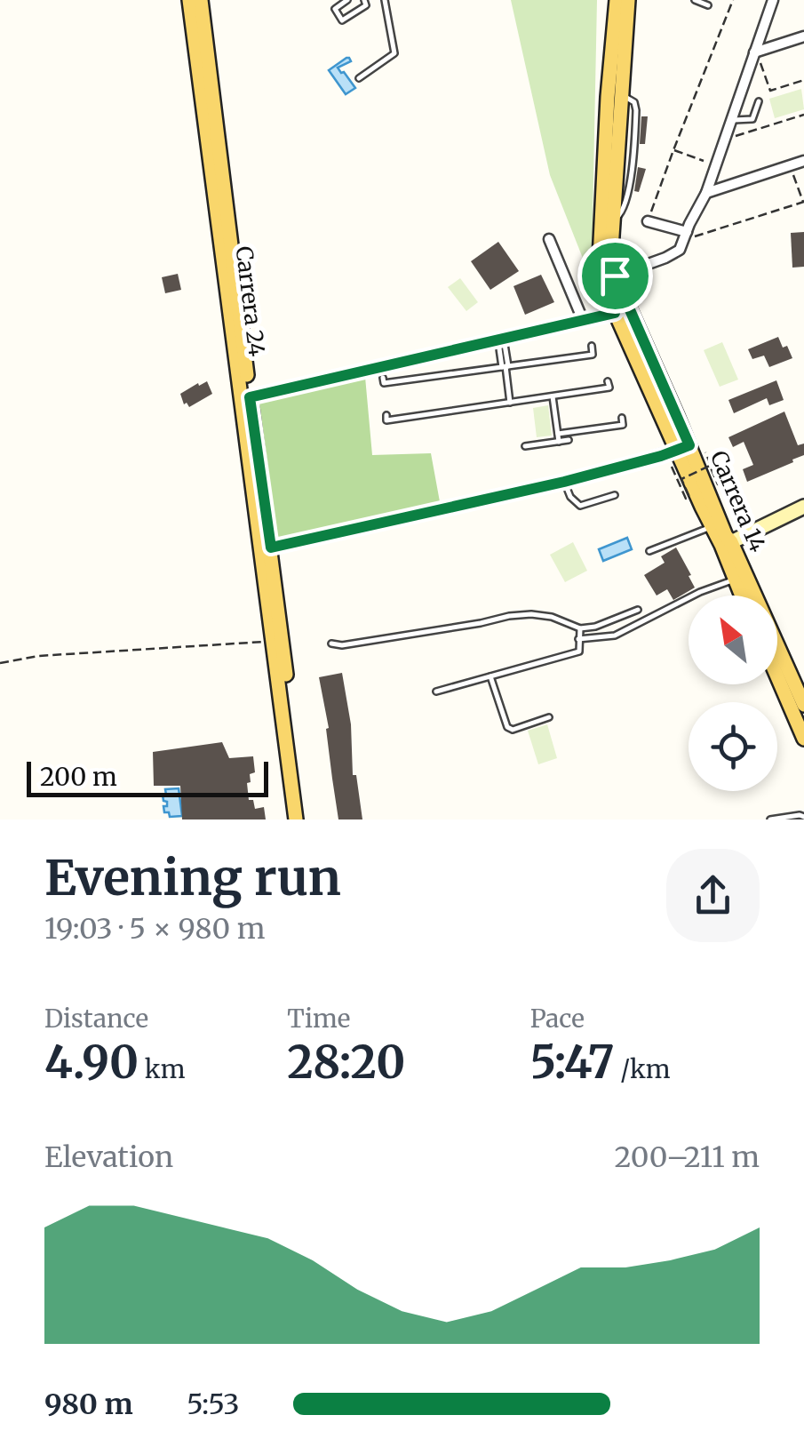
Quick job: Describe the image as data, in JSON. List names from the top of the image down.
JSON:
{
  "streets": {
    "main road": ["Carrera 24", "Carrera 14"]
  },
  "scale_bar": "200 m",
  "north": "top left",
  "page": {
    "scale": "200 m",
    "heading": ["Evening run", "19:03 · 5 × 980 m"],
    "stats": [
      ["Distance", "4.90 km"],
      ["Time", "28:20"],
      ["Pace", "5:47 /km"]
    ],
    "chart": ["Elevation", "200–211 m"],
    "list": [
      {
        "name": "980 m",
        "note": "5:53"
      }
    ]
  }
}
